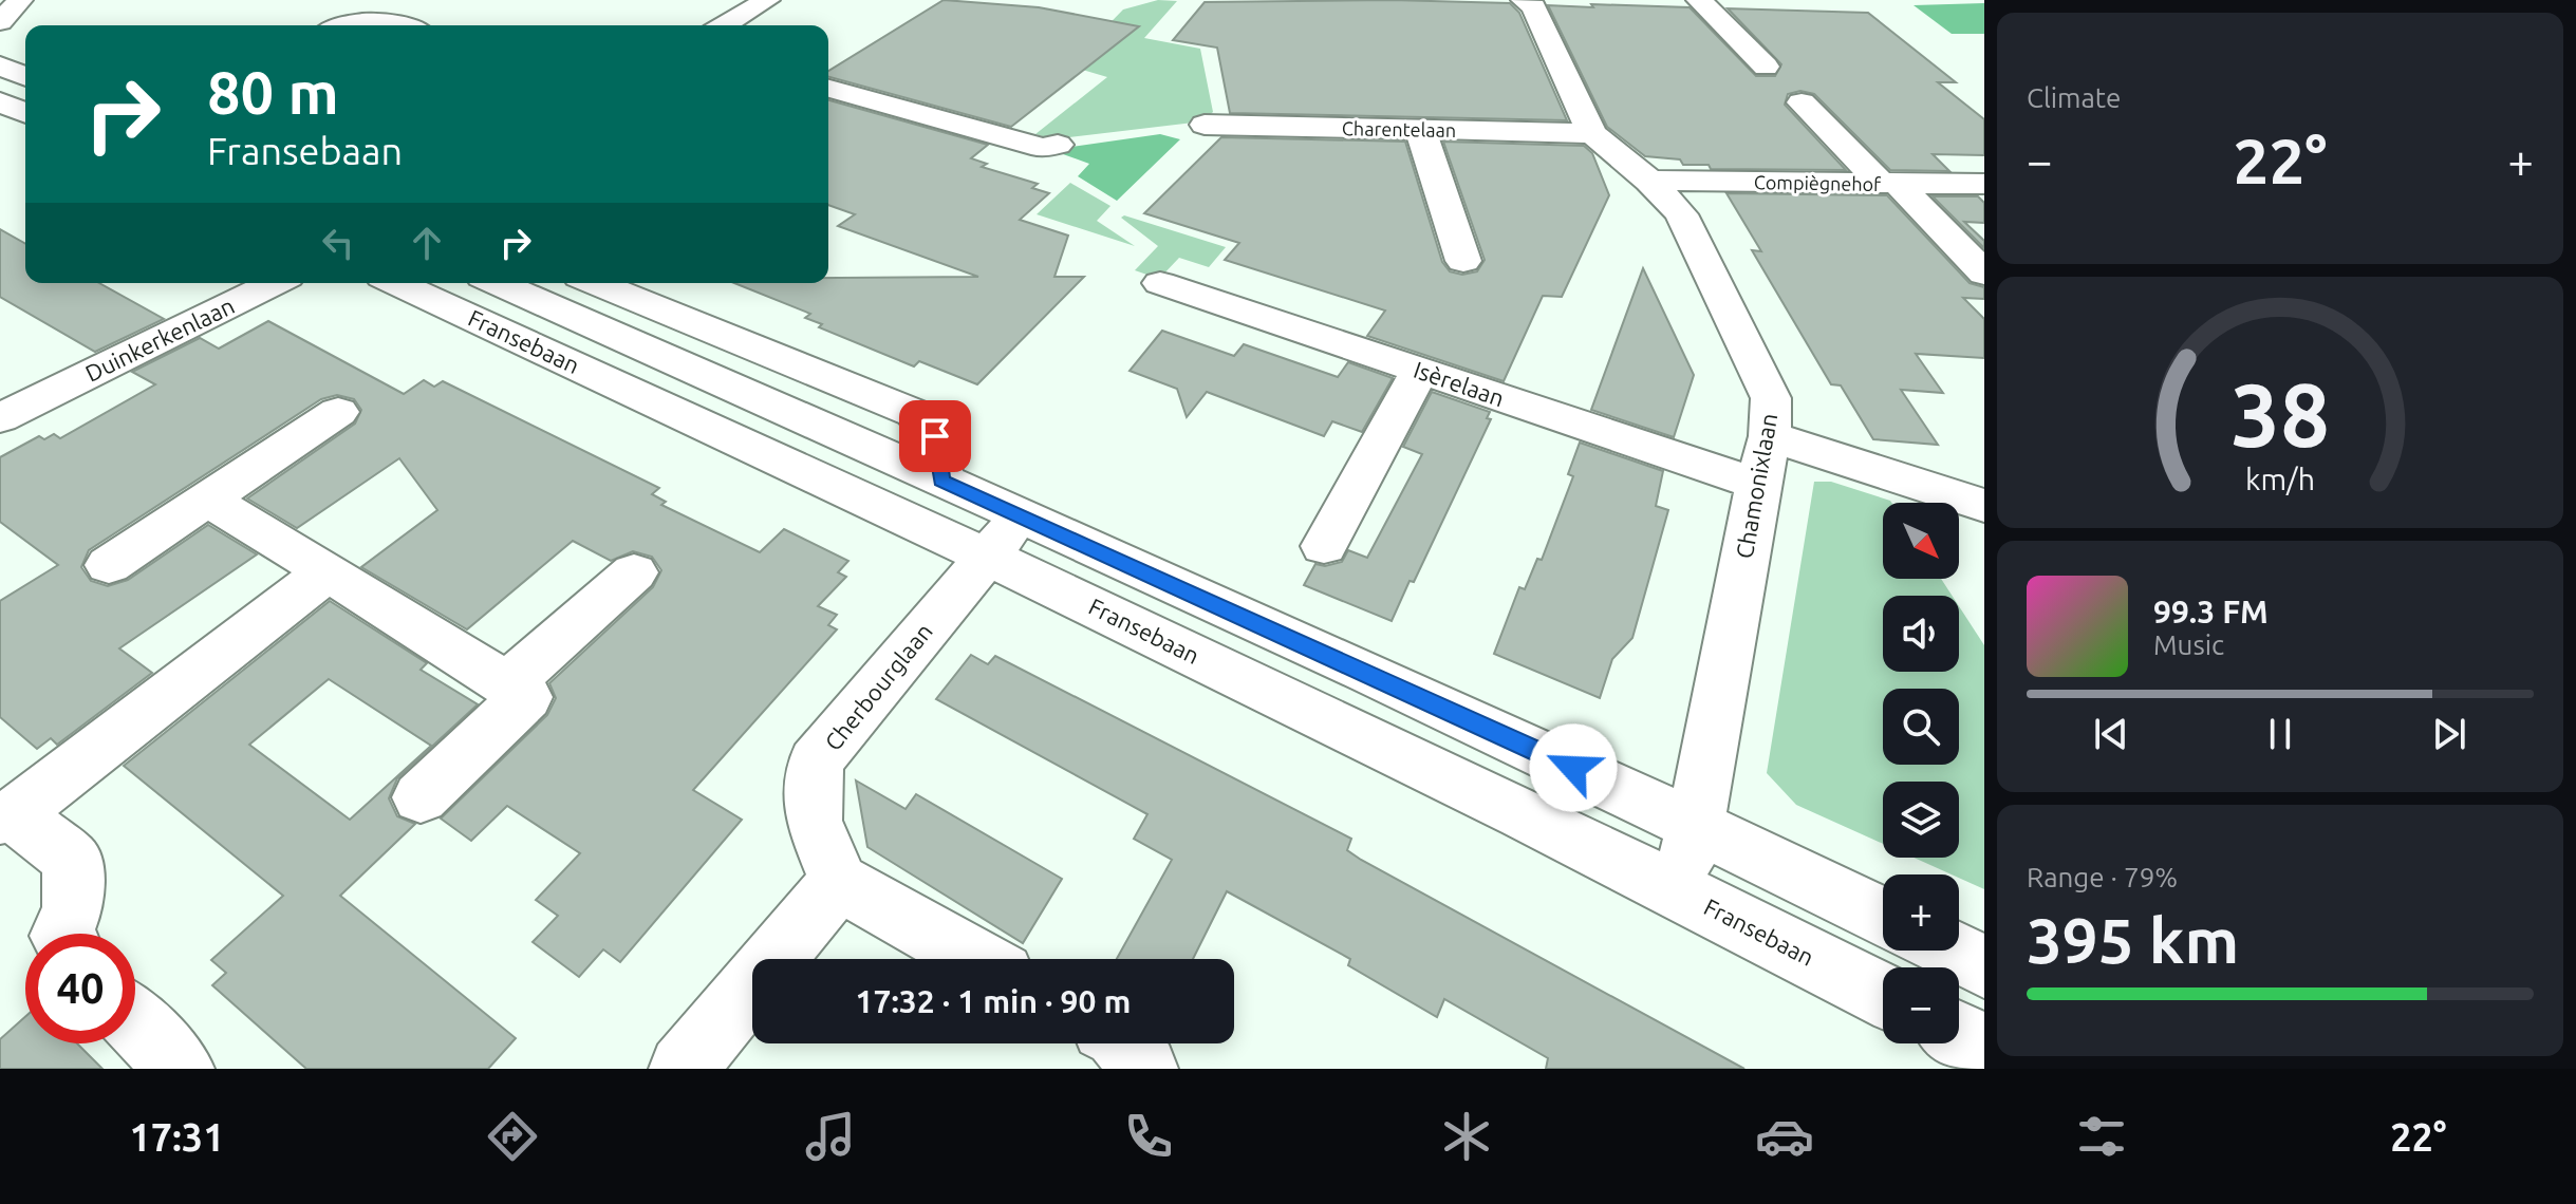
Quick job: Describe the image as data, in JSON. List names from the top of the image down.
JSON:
{
  "streets": {
    "street": [
      "Charentelaan",
      "Compiègnehof",
      "Duinkerkenlaan",
      "Fransebaan",
      "Isèrelaan",
      "Chamonixlaan",
      "Cherbourglaan"
    ]
  },
  "crossings": [
    ["Charentelaan", "Chamonixlaan"],
    ["Compiègnehof", "Chamonixlaan"],
    ["Fransebaan", "Chamonixlaan"],
    ["Fransebaan", "Cherbourglaan"],
    ["Isèrelaan", "Chamonixlaan"]
  ],
  "north": "bottom right",
  "page": {
    "tile": [
      "Climate",
      ["Range · 79%", "395 km"]
    ],
    "turn": ["80 m", "Fransebaan"],
    "heat": ["−", "22°", "+"],
    "map_buttons": ["+", "−"],
    "song": ["99.3 FM", "Music"],
    "limit": "40",
    "trip": "17:32 · 1 min · 90 m",
    "tabs": ["17:31", "22°"],
    "gauge": ["38", "km/h"]
  }
}
